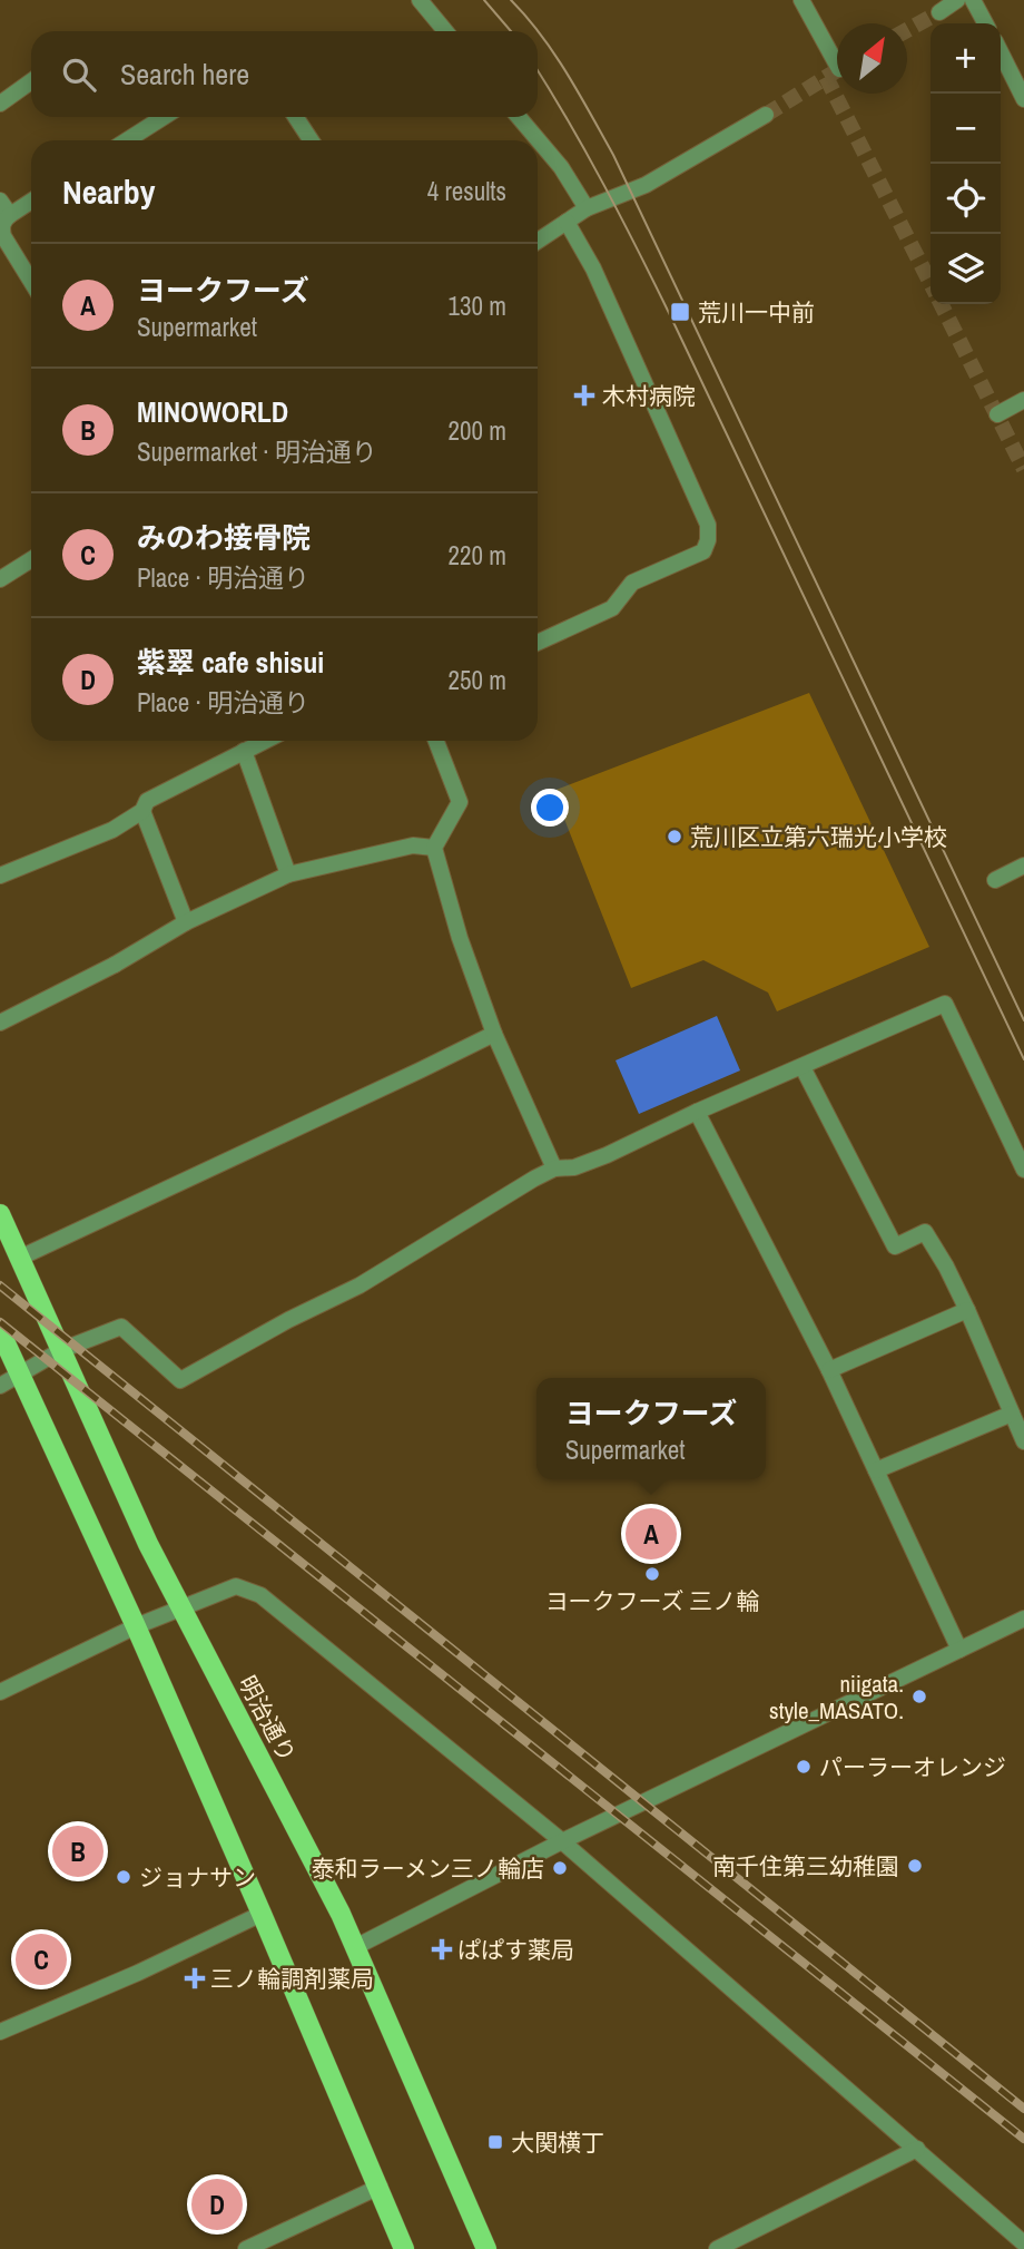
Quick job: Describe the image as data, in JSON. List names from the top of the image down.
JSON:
{
  "streets": {
    "main road": ["明治通り"]
  },
  "places": {
    "transit": ["荒川一中前", "大関横丁"],
    "health": ["木村病院", "ぱぱす薬局", "三ノ輪調剤薬局"],
    "other": [
      "荒川区立第六瑞光小学校",
      "ヨークフーズ 三ノ輪",
      "niigata. style_MASATO.",
      "パーラーオレンジ",
      "南千住第三幼稚園",
      "泰和ラーメン三ノ輪店",
      "ジョナサン"
    ]
  },
  "north": "top right",
  "page": {
    "map_buttons": ["+", "−"],
    "search": "Search here",
    "heading": ["Nearby", "4 results"],
    "list": [
      {
        "mark": "A",
        "name": "ヨークフーズ",
        "note": "Supermarket",
        "value": "130 m"
      },
      {
        "mark": "B",
        "name": "MINOWORLD",
        "note": "Supermarket · 明治通り",
        "value": "200 m"
      },
      {
        "mark": "C",
        "name": "みのわ接骨院",
        "note": "Place · 明治通り",
        "value": "220 m"
      },
      {
        "mark": "D",
        "name": "紫翠 cafe shisui",
        "note": "Place · 明治通り",
        "value": "250 m"
      }
    ],
    "popup": ["ヨークフーズ", "Supermarket"],
    "pins": [
      "A",
      "B",
      "C",
      "D"
    ]
  }
}
